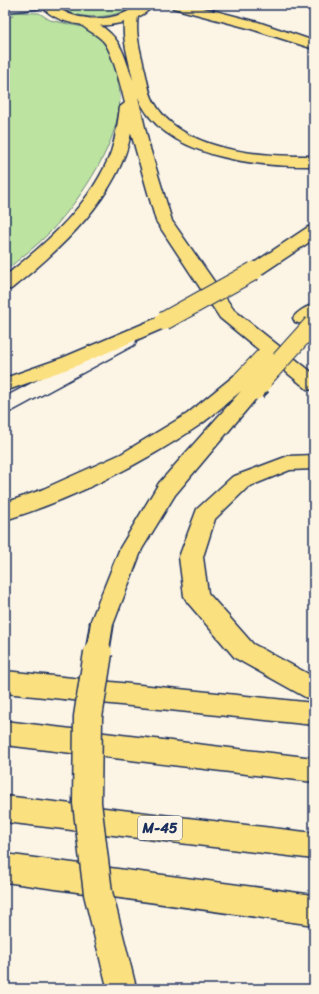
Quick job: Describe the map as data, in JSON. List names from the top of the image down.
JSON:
{
  "streets": {
    "main road": ["M-45"]
  }
}
